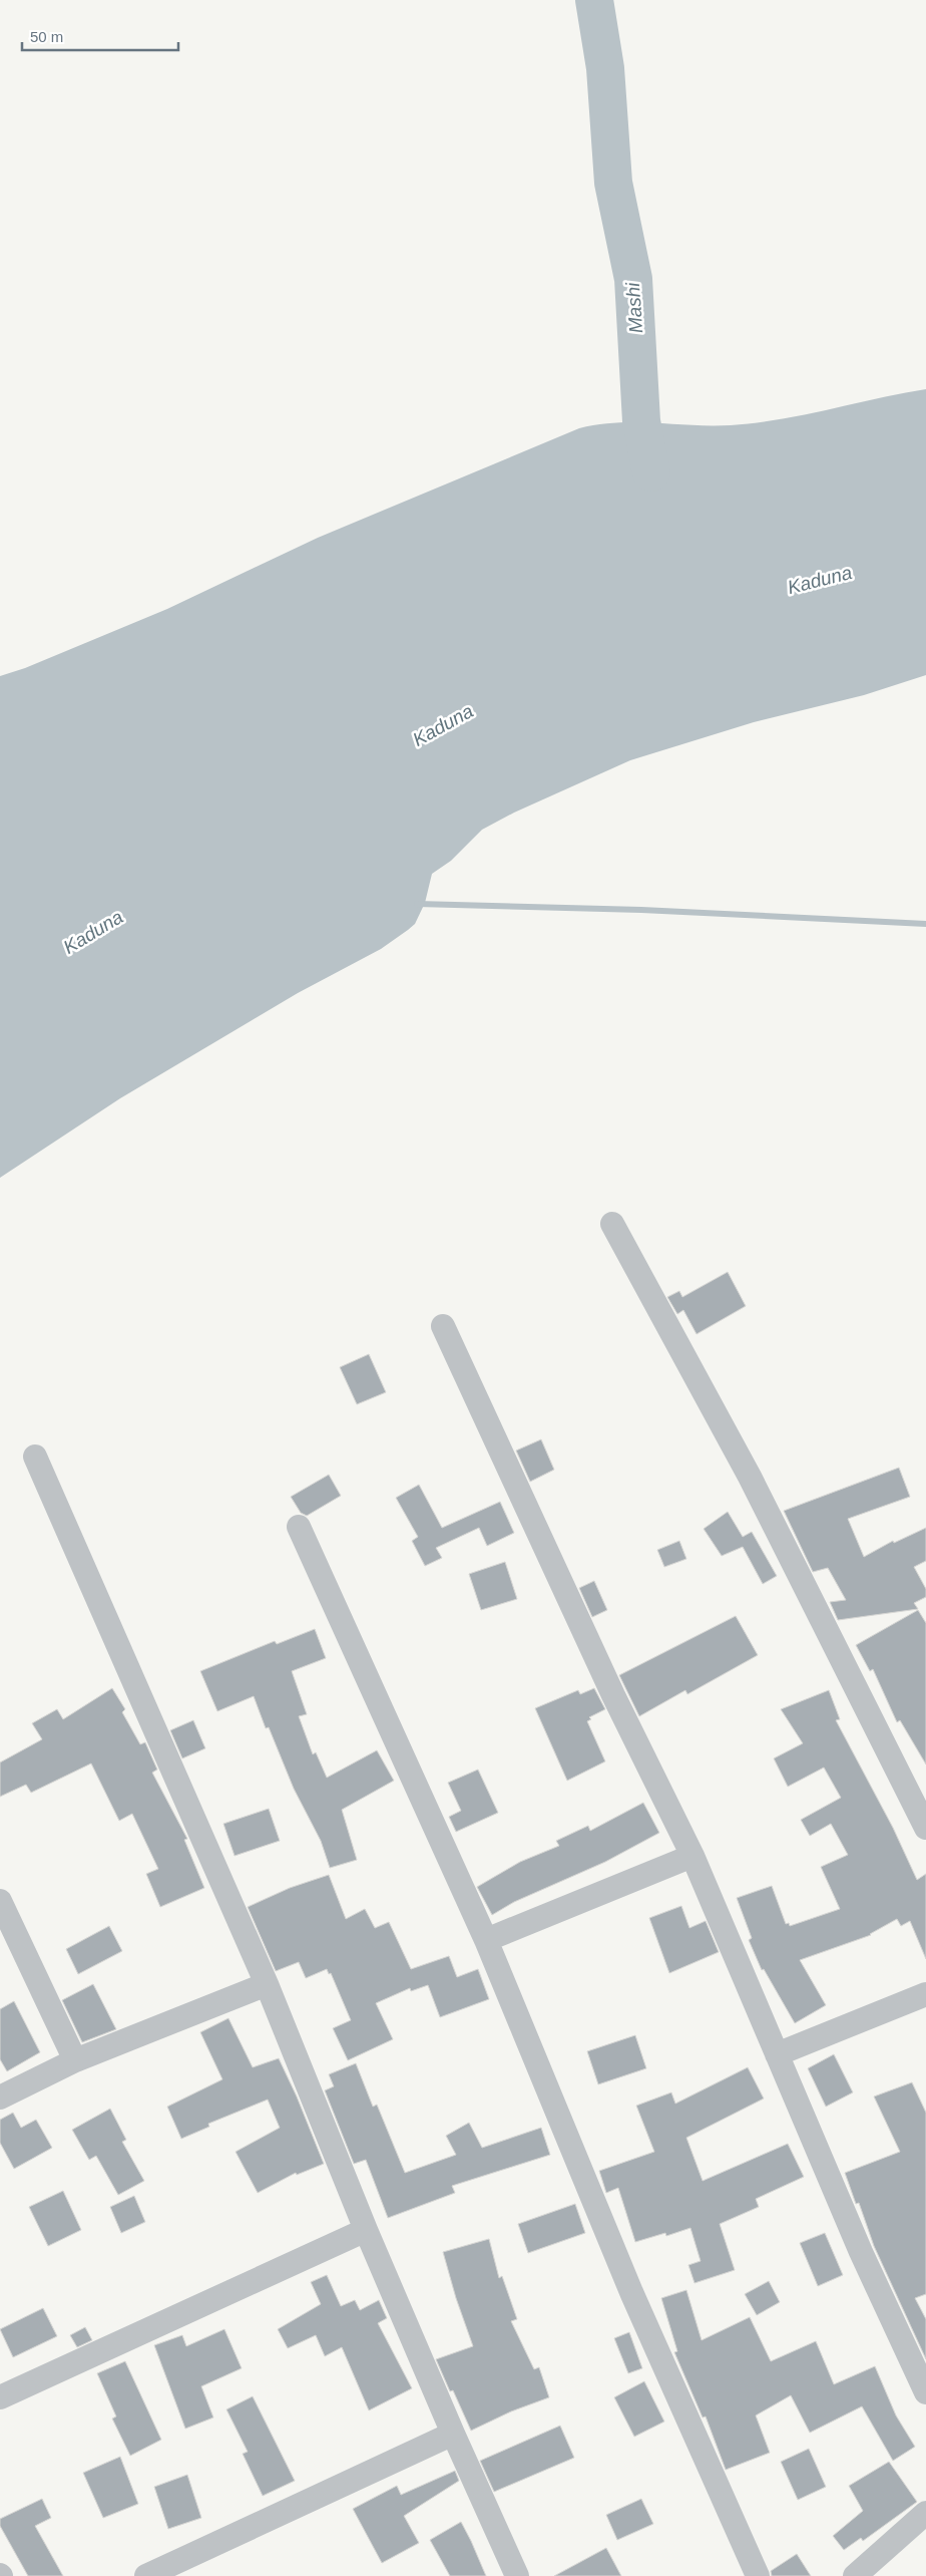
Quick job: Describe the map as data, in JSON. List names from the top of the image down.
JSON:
{
  "water": ["Mashi", "Kaduna"],
  "scale_bar": "50 m"
}
